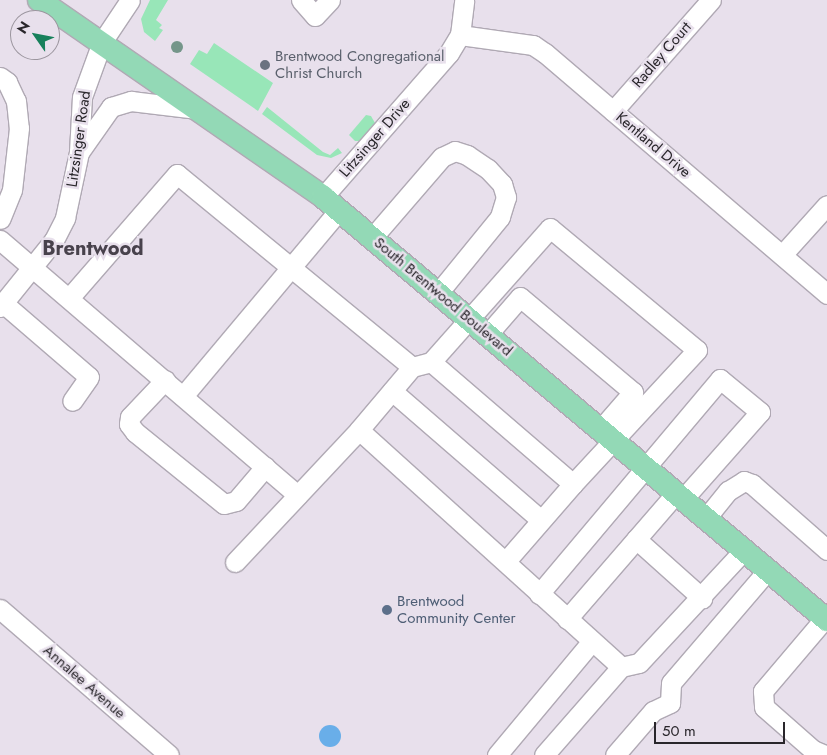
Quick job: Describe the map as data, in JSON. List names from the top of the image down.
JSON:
{
  "streets": {
    "main road": ["South Brentwood Boulevard"],
    "street": [
      "Radley Court",
      "Litzsinger Drive",
      "Litzsinger Road",
      "Kentland Drive",
      "Annalee Avenue"
    ]
  },
  "crossings": [
    ["Radley Court", "Kentland Drive"],
    ["Litzsinger Drive", "Kentland Drive"],
    ["Litzsinger Drive", "South Brentwood Boulevard"],
    ["Litzsinger Road", "South Brentwood Boulevard"]
  ],
  "districts": ["Brentwood"],
  "places": ["Brentwood Congregational Christ Church", "Brentwood Community Center"],
  "scale_bar": "50 m",
  "north": "top left"
}
